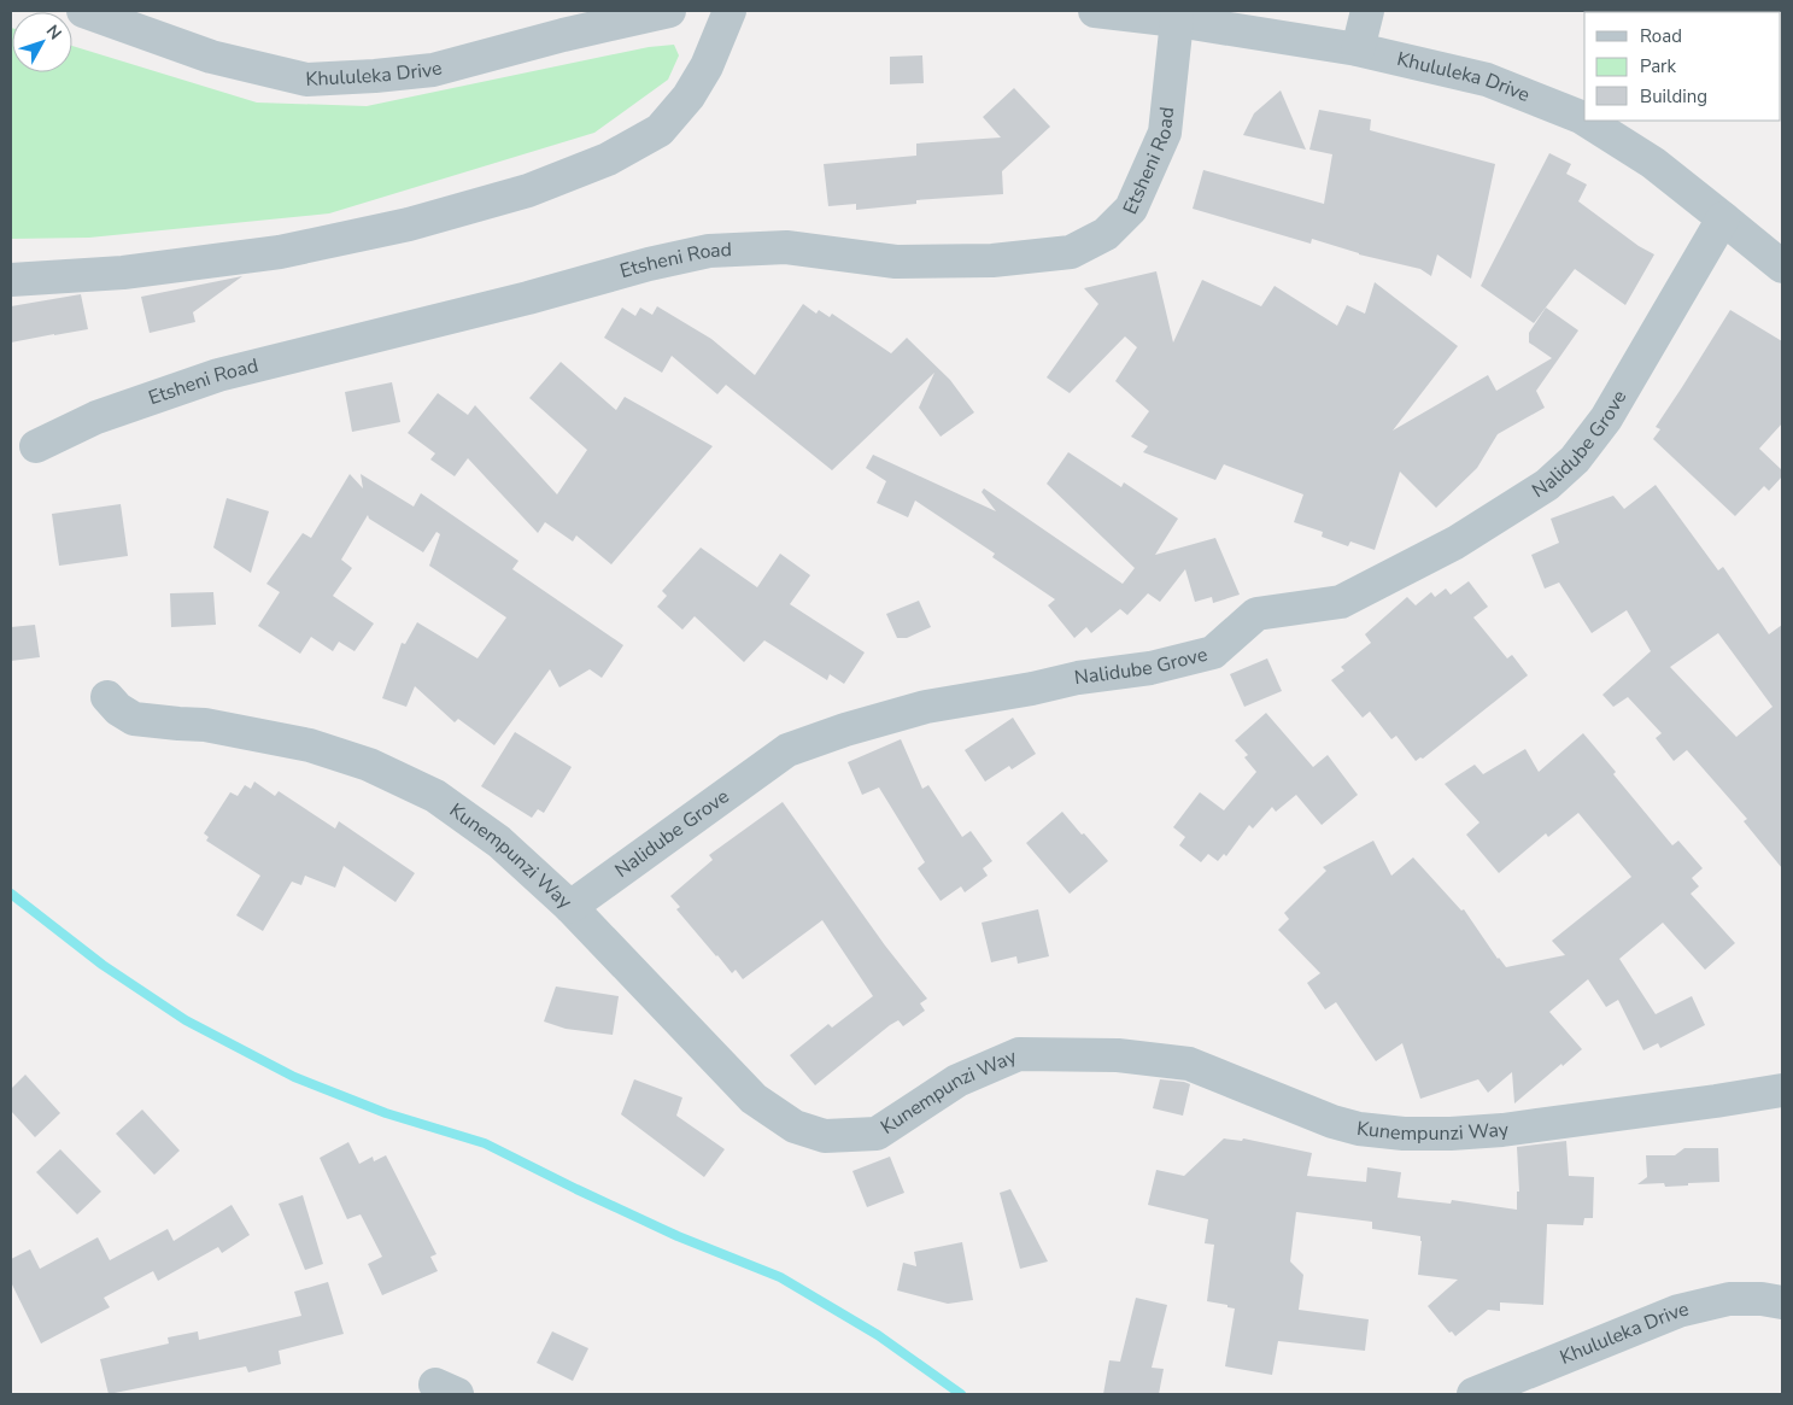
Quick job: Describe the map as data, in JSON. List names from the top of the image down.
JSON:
{
  "streets": {
    "street": [
      "Khululeka Drive",
      "Etsheni Road",
      "Nalidube Grove",
      "Kunempunzi Way"
    ]
  },
  "crossings": [
    ["Khululeka Drive", "Etsheni Road"],
    ["Khululeka Drive", "Nalidube Grove"],
    ["Nalidube Grove", "Kunempunzi Way"]
  ],
  "legend": ["Road", "Park", "Building"],
  "north": "top right"
}
